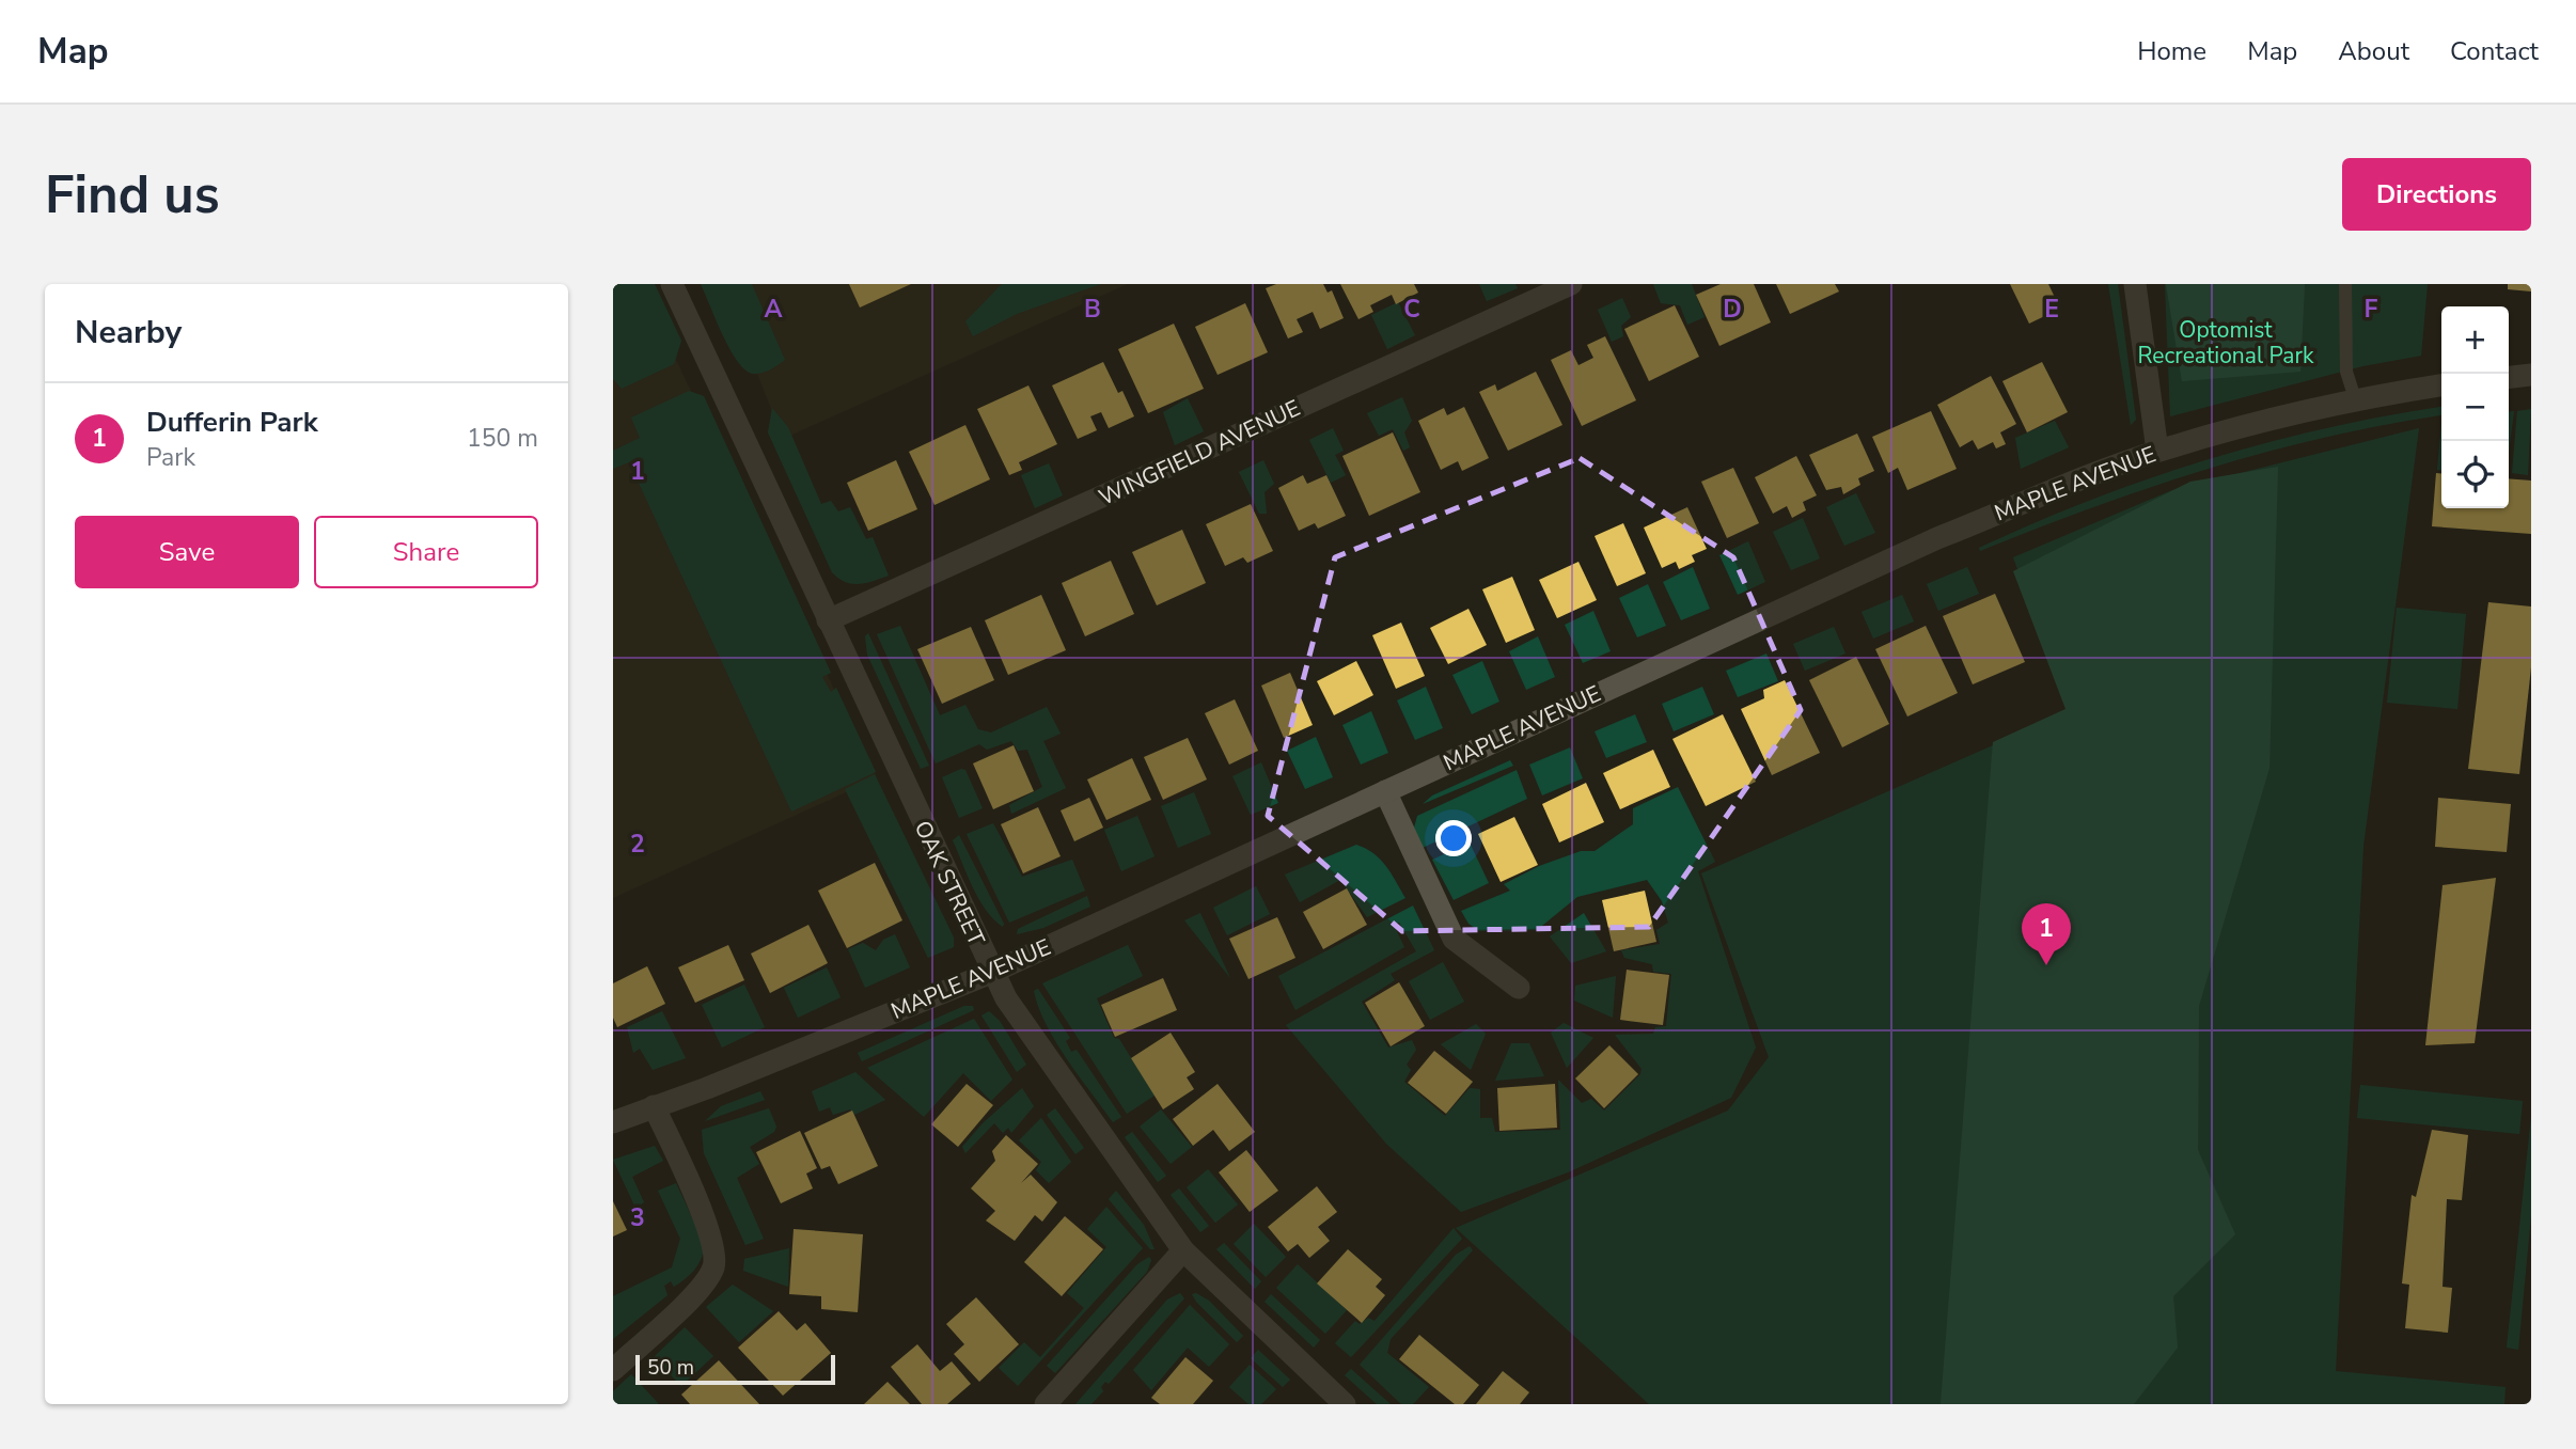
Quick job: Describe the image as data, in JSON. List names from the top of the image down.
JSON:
{
  "streets": {
    "street": ["WINGFIELD AVENUE", "MAPLE AVENUE", "OAK STREET"]
  },
  "crossings": [
    ["WINGFIELD AVENUE", "OAK STREET"],
    ["MAPLE AVENUE", "OAK STREET"]
  ],
  "parks": ["Optomist Recreational Park"],
  "scale_bar": "50 m",
  "page": {
    "header": "Map",
    "nav": [
      "Home",
      "Map",
      "About",
      "Contact"
    ],
    "buttons": [
      "Directions",
      ["Save", "Share"]
    ],
    "title": "Find us",
    "heading": "Nearby",
    "map_buttons": ["+", "−"],
    "list": [
      {
        "mark": "1",
        "name": "Dufferin Park",
        "note": "Park",
        "value": "150 m"
      }
    ],
    "pins": "1",
    "scale": "50 m"
  },
  "grid": {
    "columns": [
      "A",
      "B",
      "C",
      "D",
      "E",
      "F"
    ],
    "rows": ["1", "2", "3"]
  }
}
